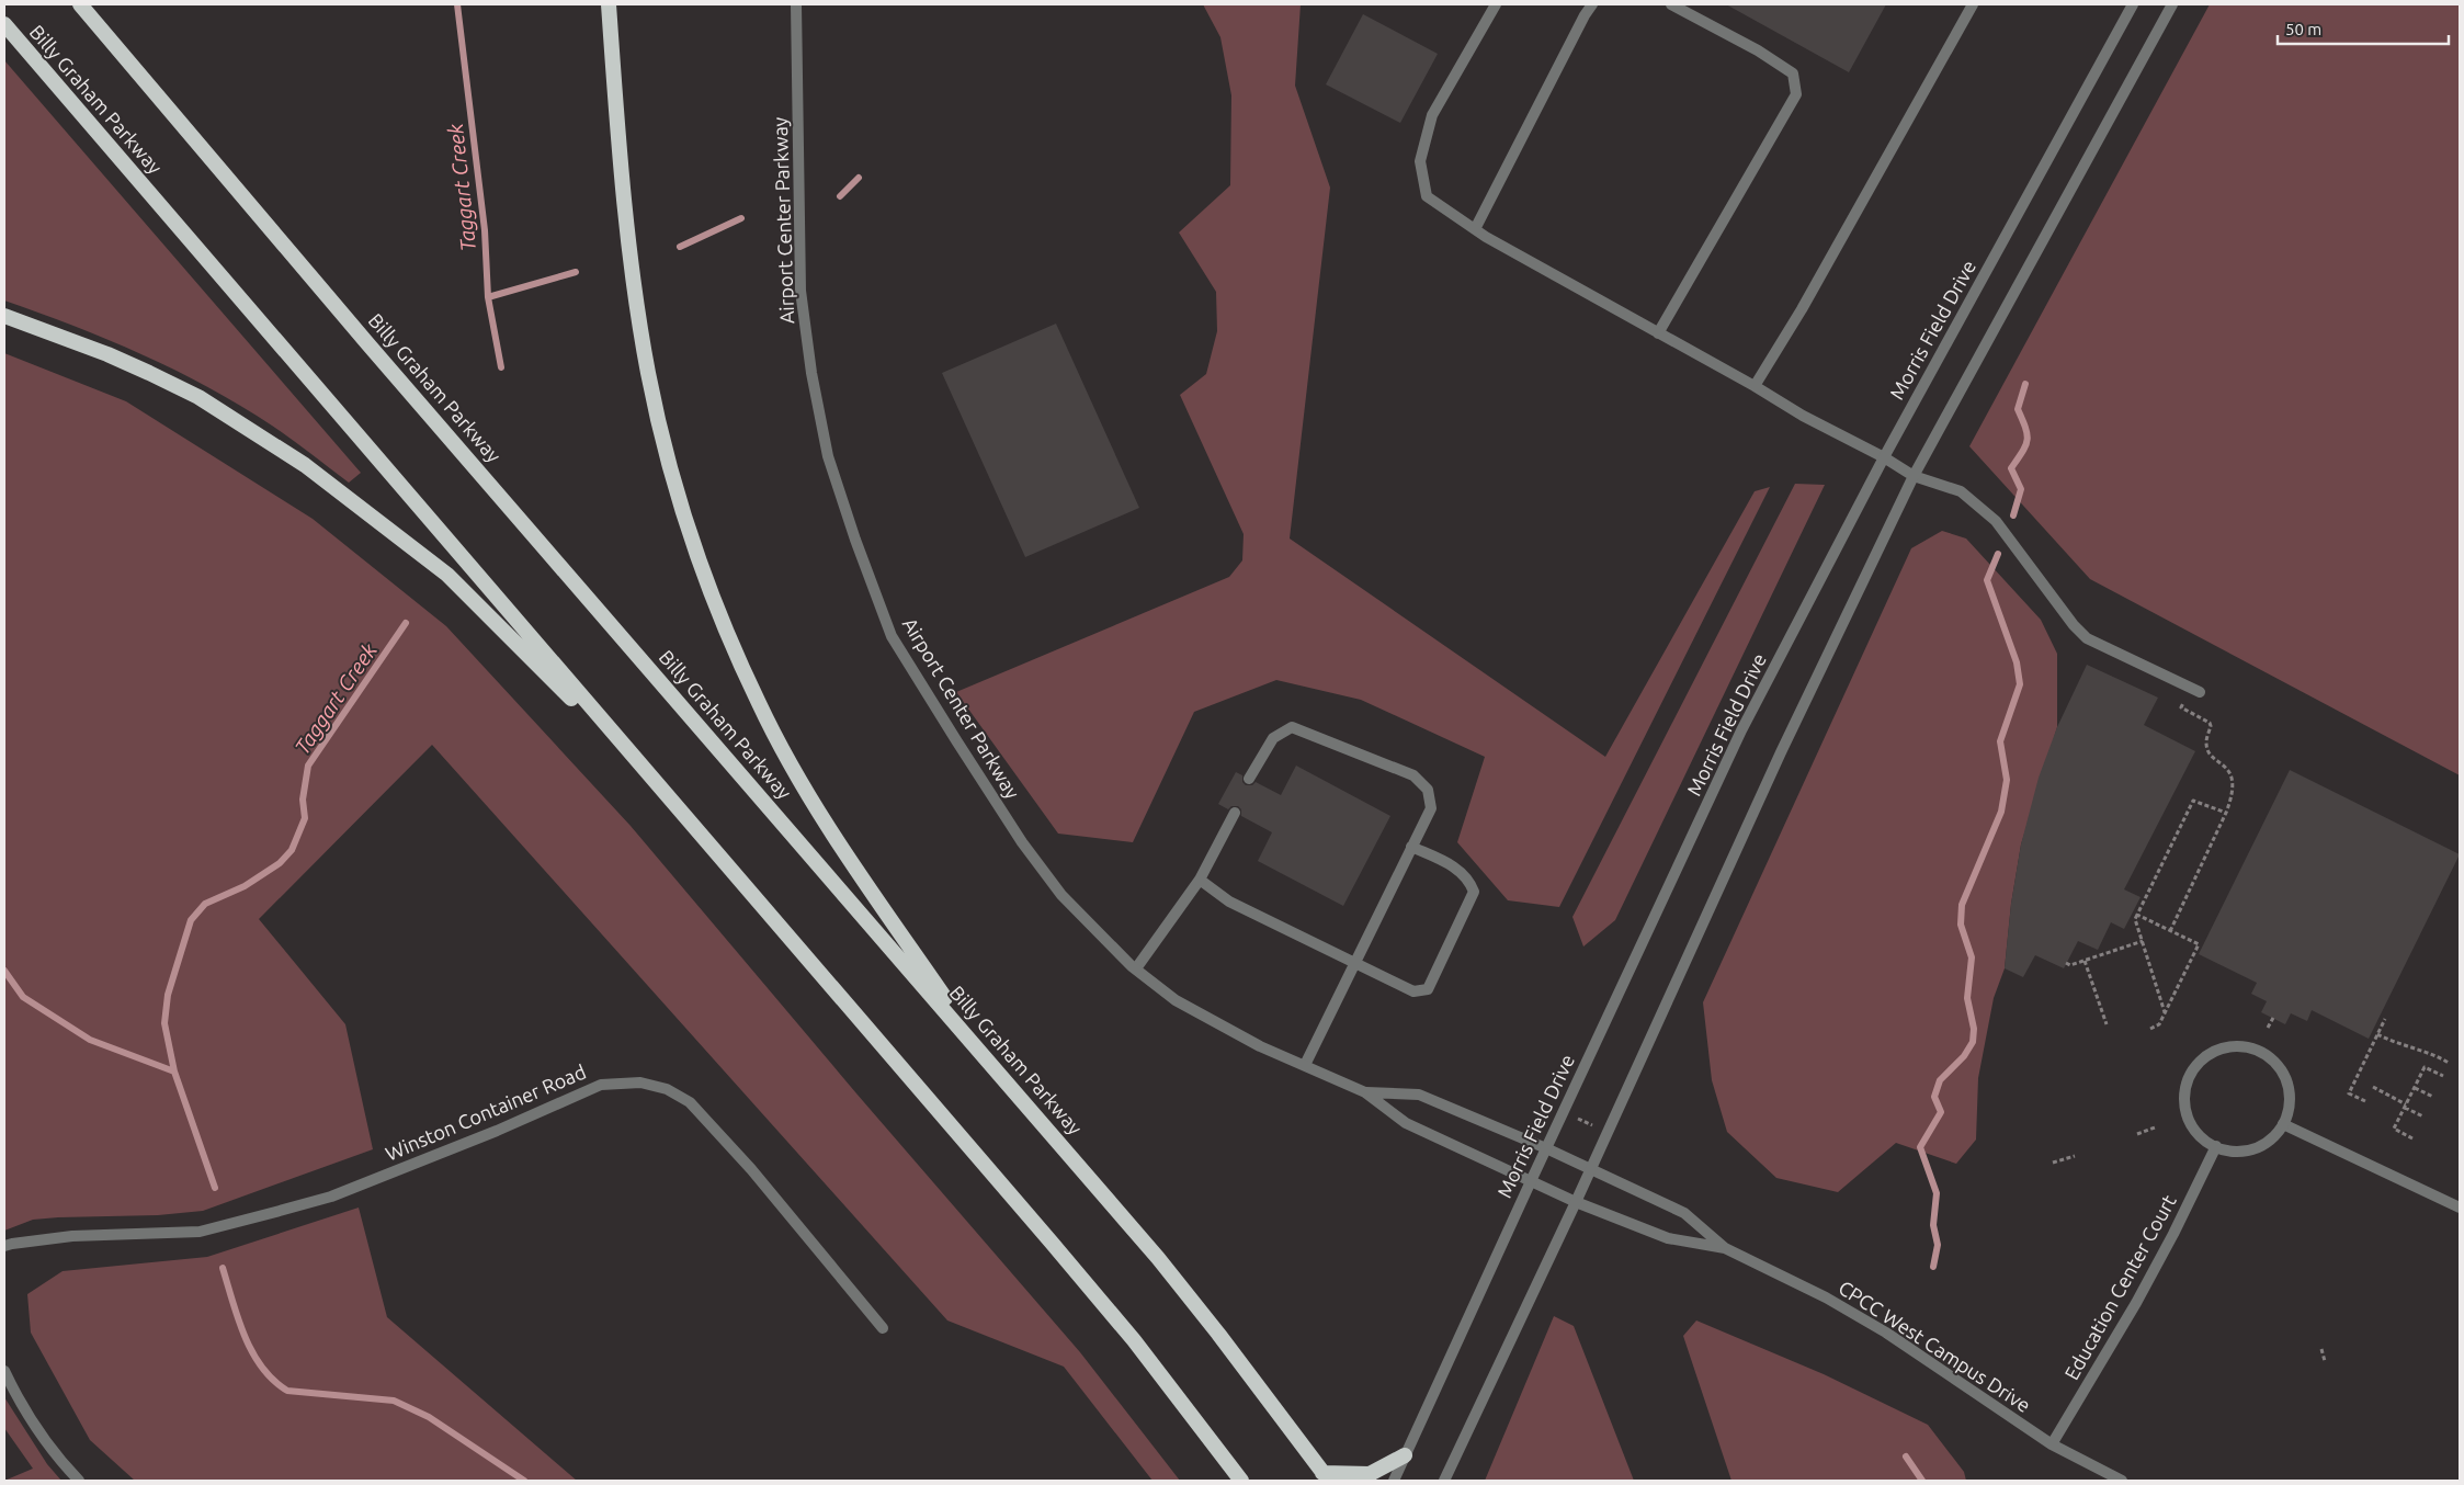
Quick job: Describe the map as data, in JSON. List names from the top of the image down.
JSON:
{
  "streets": {
    "highway": ["Billy Graham Parkway"],
    "street": [
      "Airport Center Parkway",
      "Morris Field Drive",
      "Winston Container Road",
      "Education Center Court",
      "CPCC West Campus Drive"
    ]
  },
  "crossings": [
    ["Airport Center Parkway", "Morris Field Drive"],
    ["Airport Center Parkway", "CPCC West Campus Drive"],
    ["Morris Field Drive", "CPCC West Campus Drive"],
    ["Education Center Court", "CPCC West Campus Drive"]
  ],
  "water": ["Taggart Creek"],
  "scale_bar": "50 m"
}
